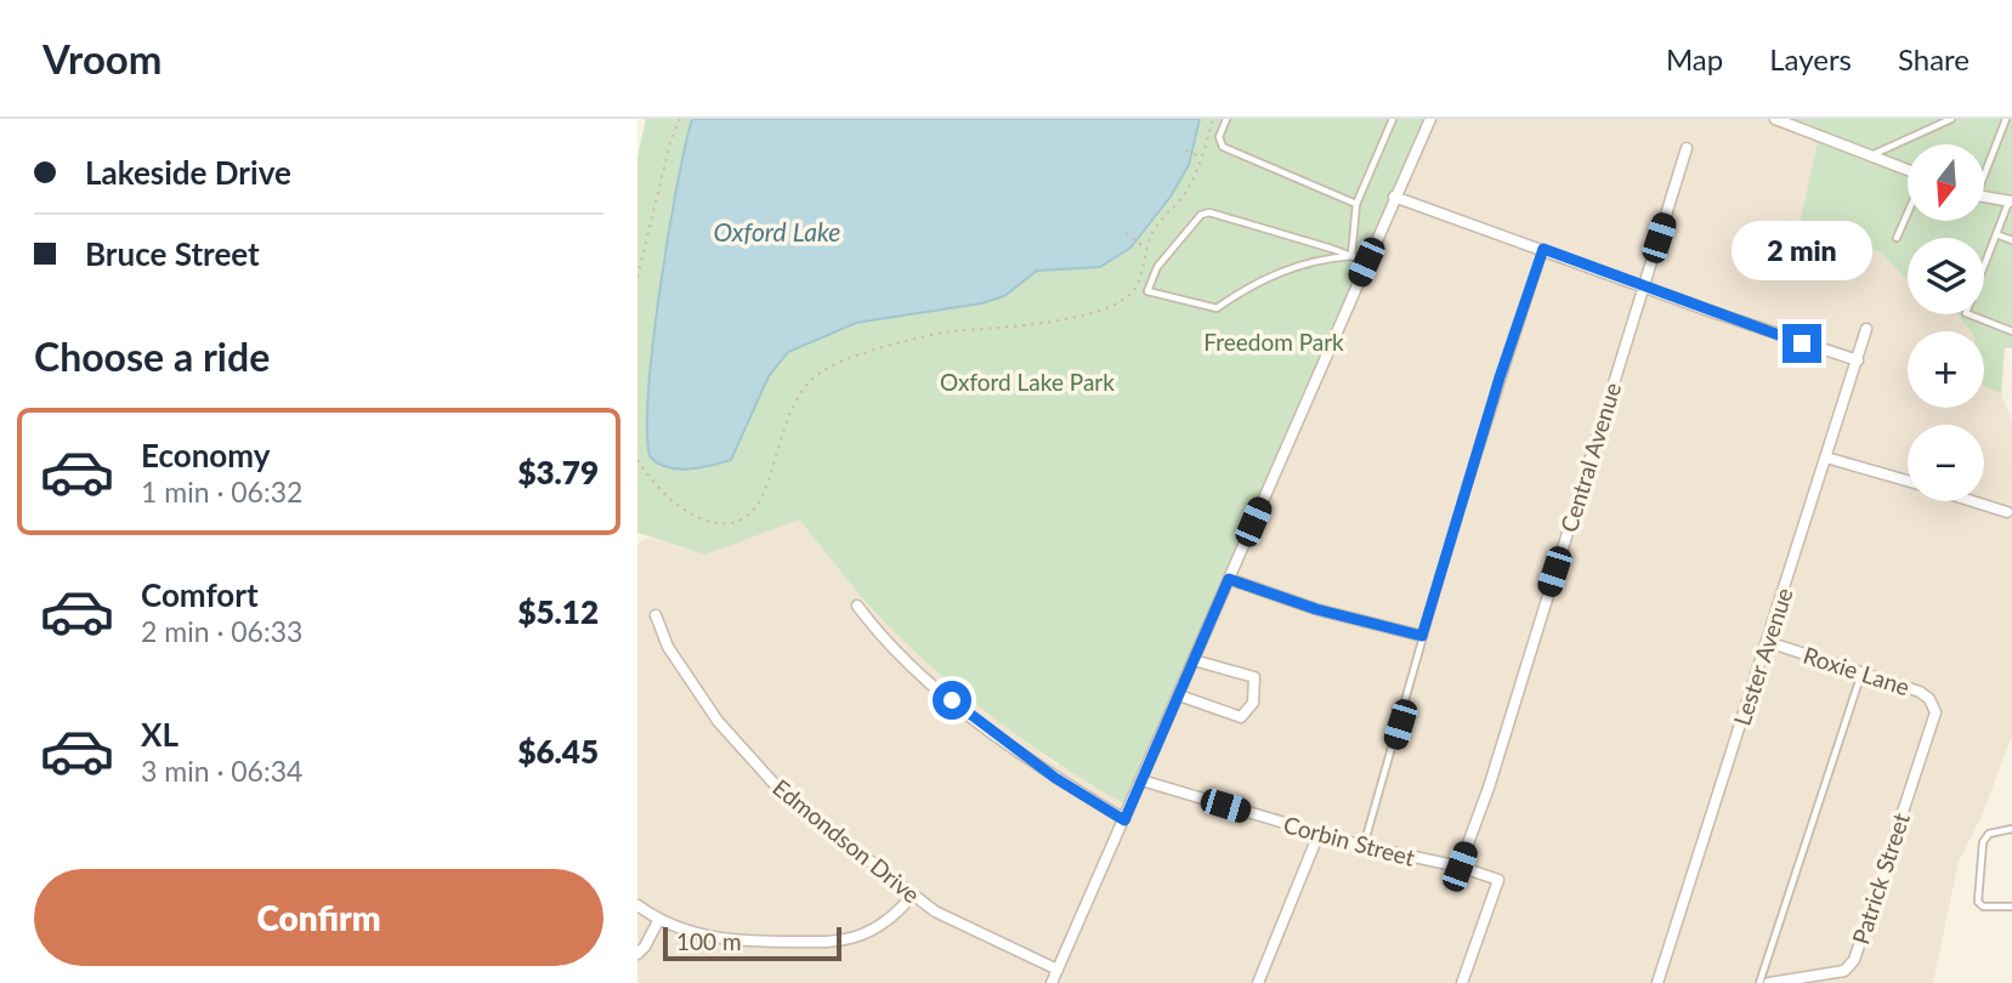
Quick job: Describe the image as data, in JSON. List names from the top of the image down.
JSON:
{
  "streets": {
    "street": [
      "Central Avenue",
      "Lester Avenue",
      "Roxie Lane",
      "Edmondson Drive",
      "Corbin Street",
      "Patrick Street"
    ]
  },
  "crossings": [
    ["Central Avenue", "Corbin Street"],
    ["Lester Avenue", "Roxie Lane"],
    ["Roxie Lane", "Patrick Street"]
  ],
  "water": ["Oxford Lake"],
  "parks": ["Freedom Park", "Oxford Lake Park"],
  "scale_bar": "100 m",
  "north": "bottom",
  "page": {
    "header": "Vroom",
    "nav": ["Map", "Layers", "Share"],
    "banner": ["Lakeside Drive", "Bruce Street"],
    "map_buttons": ["+", "−"],
    "bubble": "2 min",
    "heading": "Choose a ride",
    "list": [
      {
        "name": "Economy",
        "note": "1 min · 06:32",
        "value": "$3.79"
      },
      {
        "name": "Comfort",
        "note": "2 min · 06:33",
        "value": "$5.12"
      },
      {
        "name": "XL",
        "note": "3 min · 06:34",
        "value": "$6.45"
      }
    ],
    "buttons": "Confirm",
    "scale": "100 m"
  }
}
